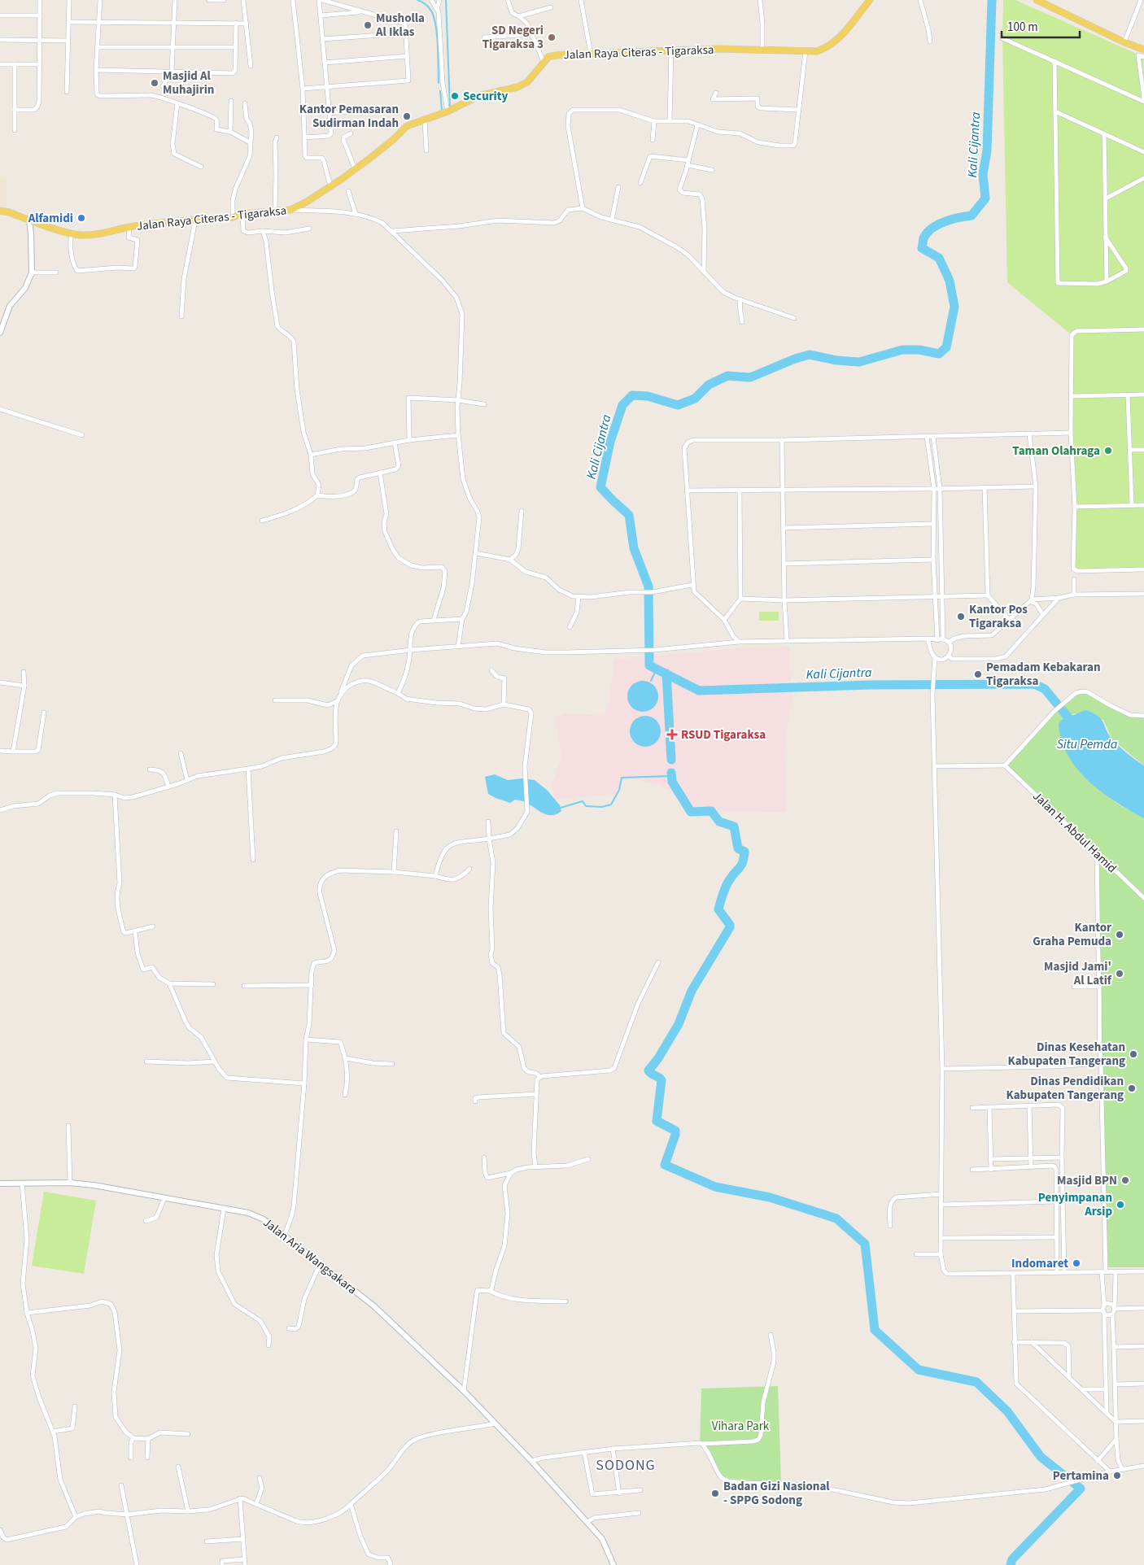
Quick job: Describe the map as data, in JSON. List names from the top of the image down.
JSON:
{
  "streets": {
    "main road": ["Jalan Raya Citeras - Tigaraksa"],
    "street": ["Jalan H. Abdul Hamid", "Jalan Aria Wangsakara"]
  },
  "districts": ["SODONG"],
  "water": ["Kali Cijantra", "Situ Pemda"],
  "parks": ["Vihara Park"],
  "places": {
    "other": [
      "Musholla Al Iklas",
      "SD Negeri Tigaraksa 3",
      "Masjid Al Muhajirin",
      "Security",
      "Kantor Pemasaran Sudirman Indah",
      "Alfamidi",
      "Taman Olahraga",
      "Kantor Pos Tigaraksa",
      "Pemadam Kebakaran Tigaraksa",
      "Kantor Graha Pemuda",
      "Masjid Jami' Al Latif",
      "Dinas Kesehatan Kabupaten Tangerang",
      "Dinas Pendidikan Kabupaten Tangerang",
      "Masjid BPN",
      "Penyimpanan Arsip",
      "Indomaret",
      "Pertamina",
      "Badan Gizi Nasional - SPPG Sodong"
    ],
    "health": ["RSUD Tigaraksa"]
  },
  "scale_bar": "100 m"
}
